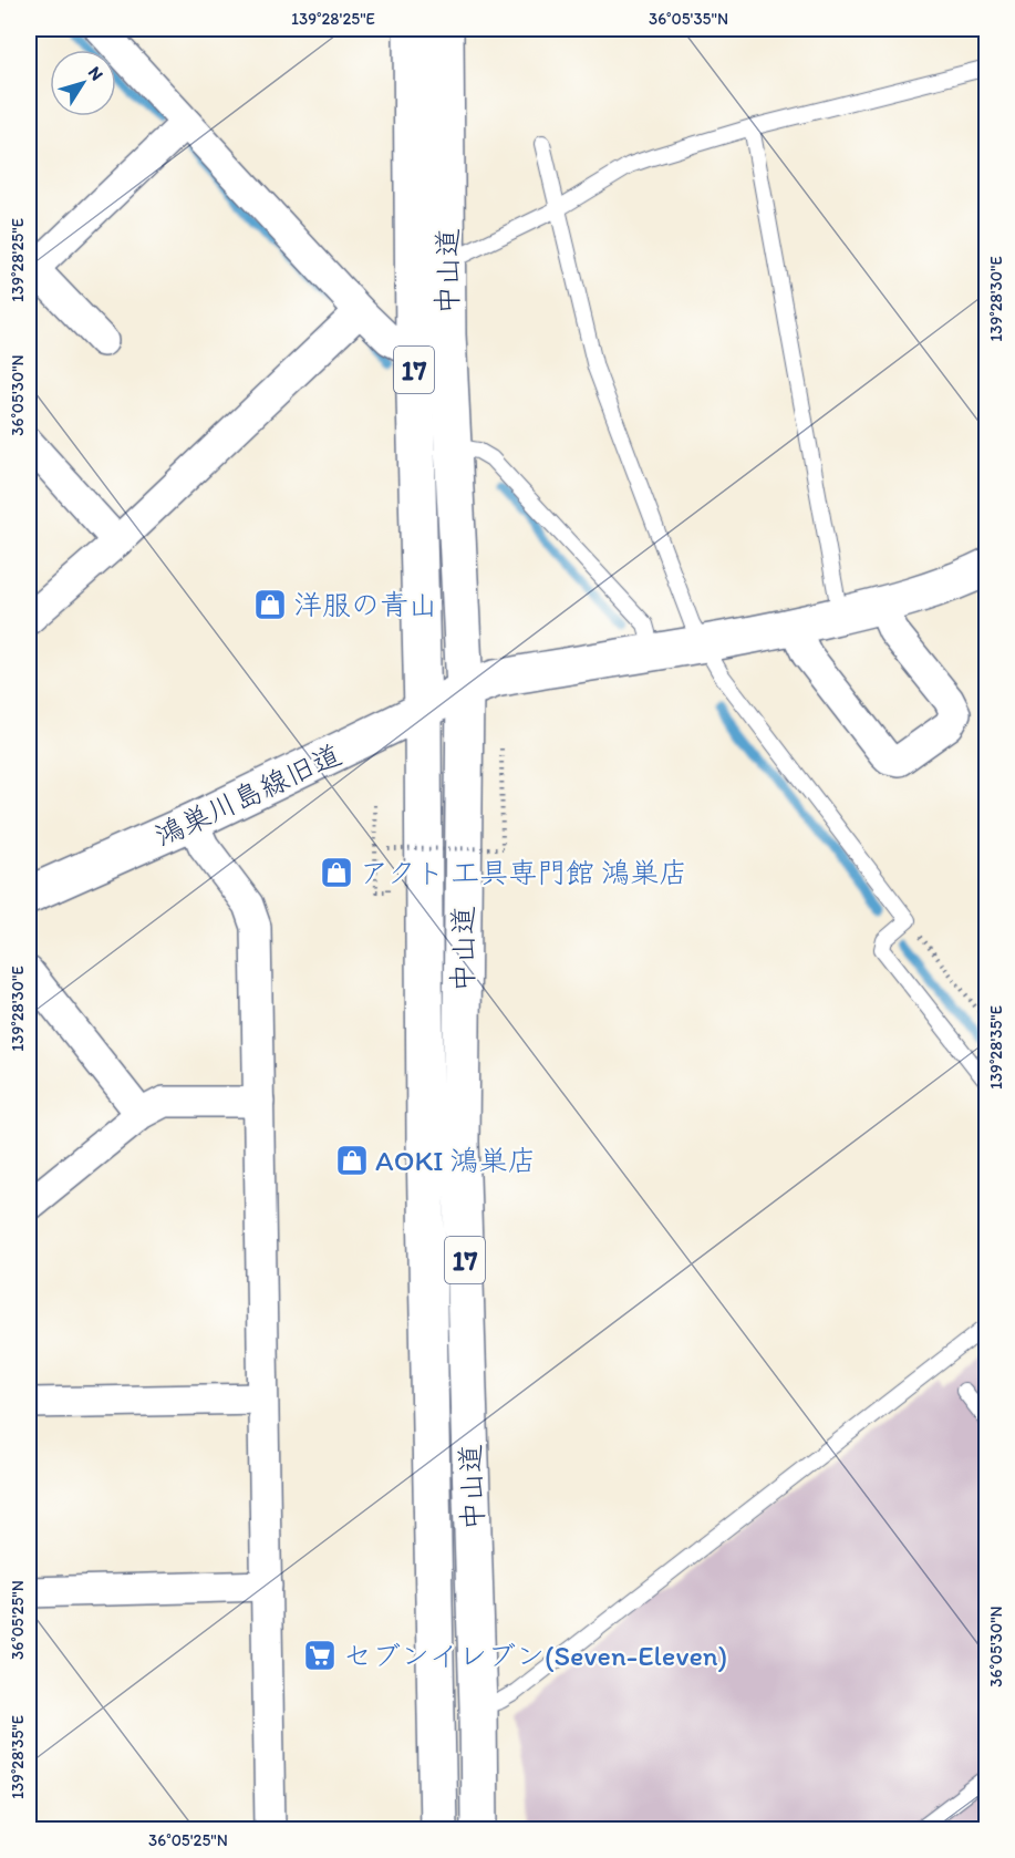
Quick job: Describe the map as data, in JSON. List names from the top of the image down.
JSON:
{
  "streets": {
    "main road": ["中山道", "17", "鴻巣川島線旧道"]
  },
  "crossings": [
    ["中山道", "鴻巣川島線旧道"]
  ],
  "places": {
    "shop": ["洋服の青山", "アクト 工具専門館 鴻巣店", "AOKI 鴻巣店"],
    "supermarket": ["セブンイレブン(Seven-Eleven)"]
  },
  "north": "top right",
  "coordinates": [
    "139°28'25\"E",
    "36°05'35\"N",
    "139°28'30\"E",
    "36°05'30\"N",
    "139°28'35\"E",
    "36°05'25\"N"
  ]
}
